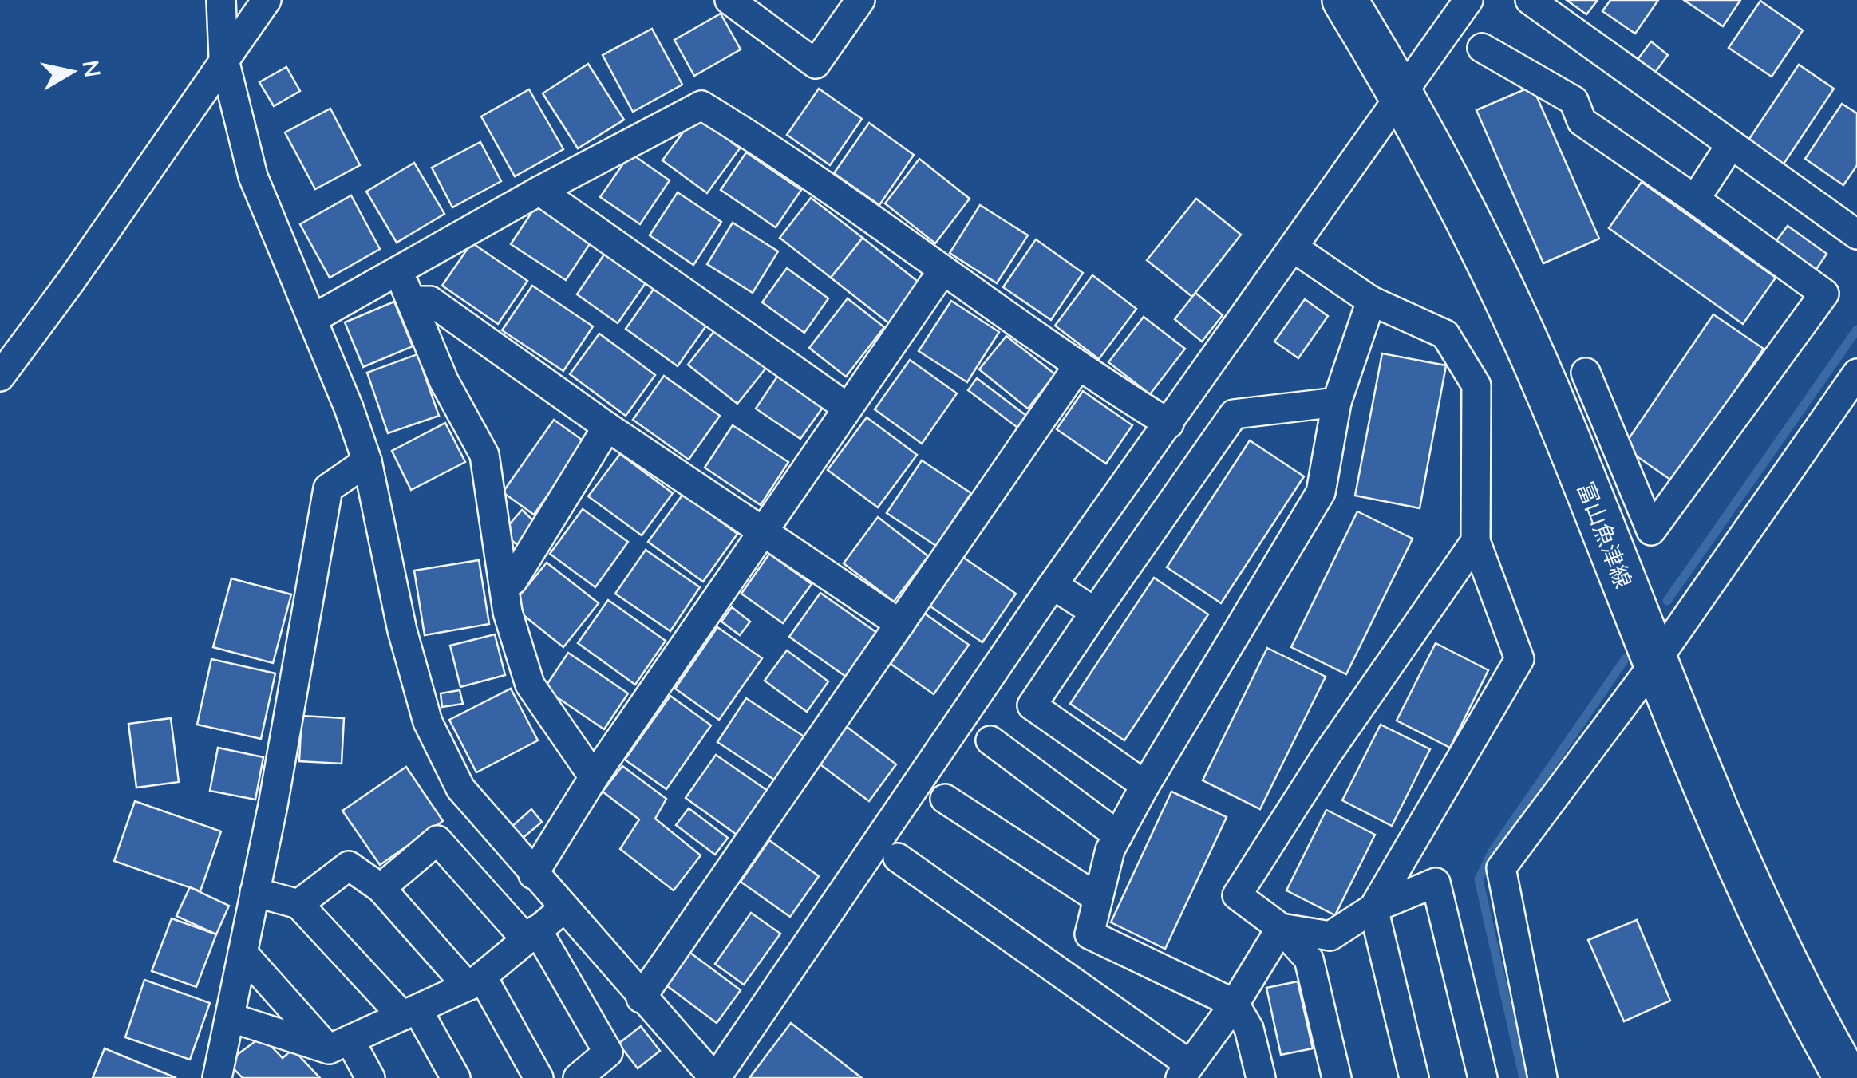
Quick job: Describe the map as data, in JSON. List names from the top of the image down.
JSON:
{
  "streets": {
    "main road": ["富山魚津線"]
  },
  "north": "right"
}
